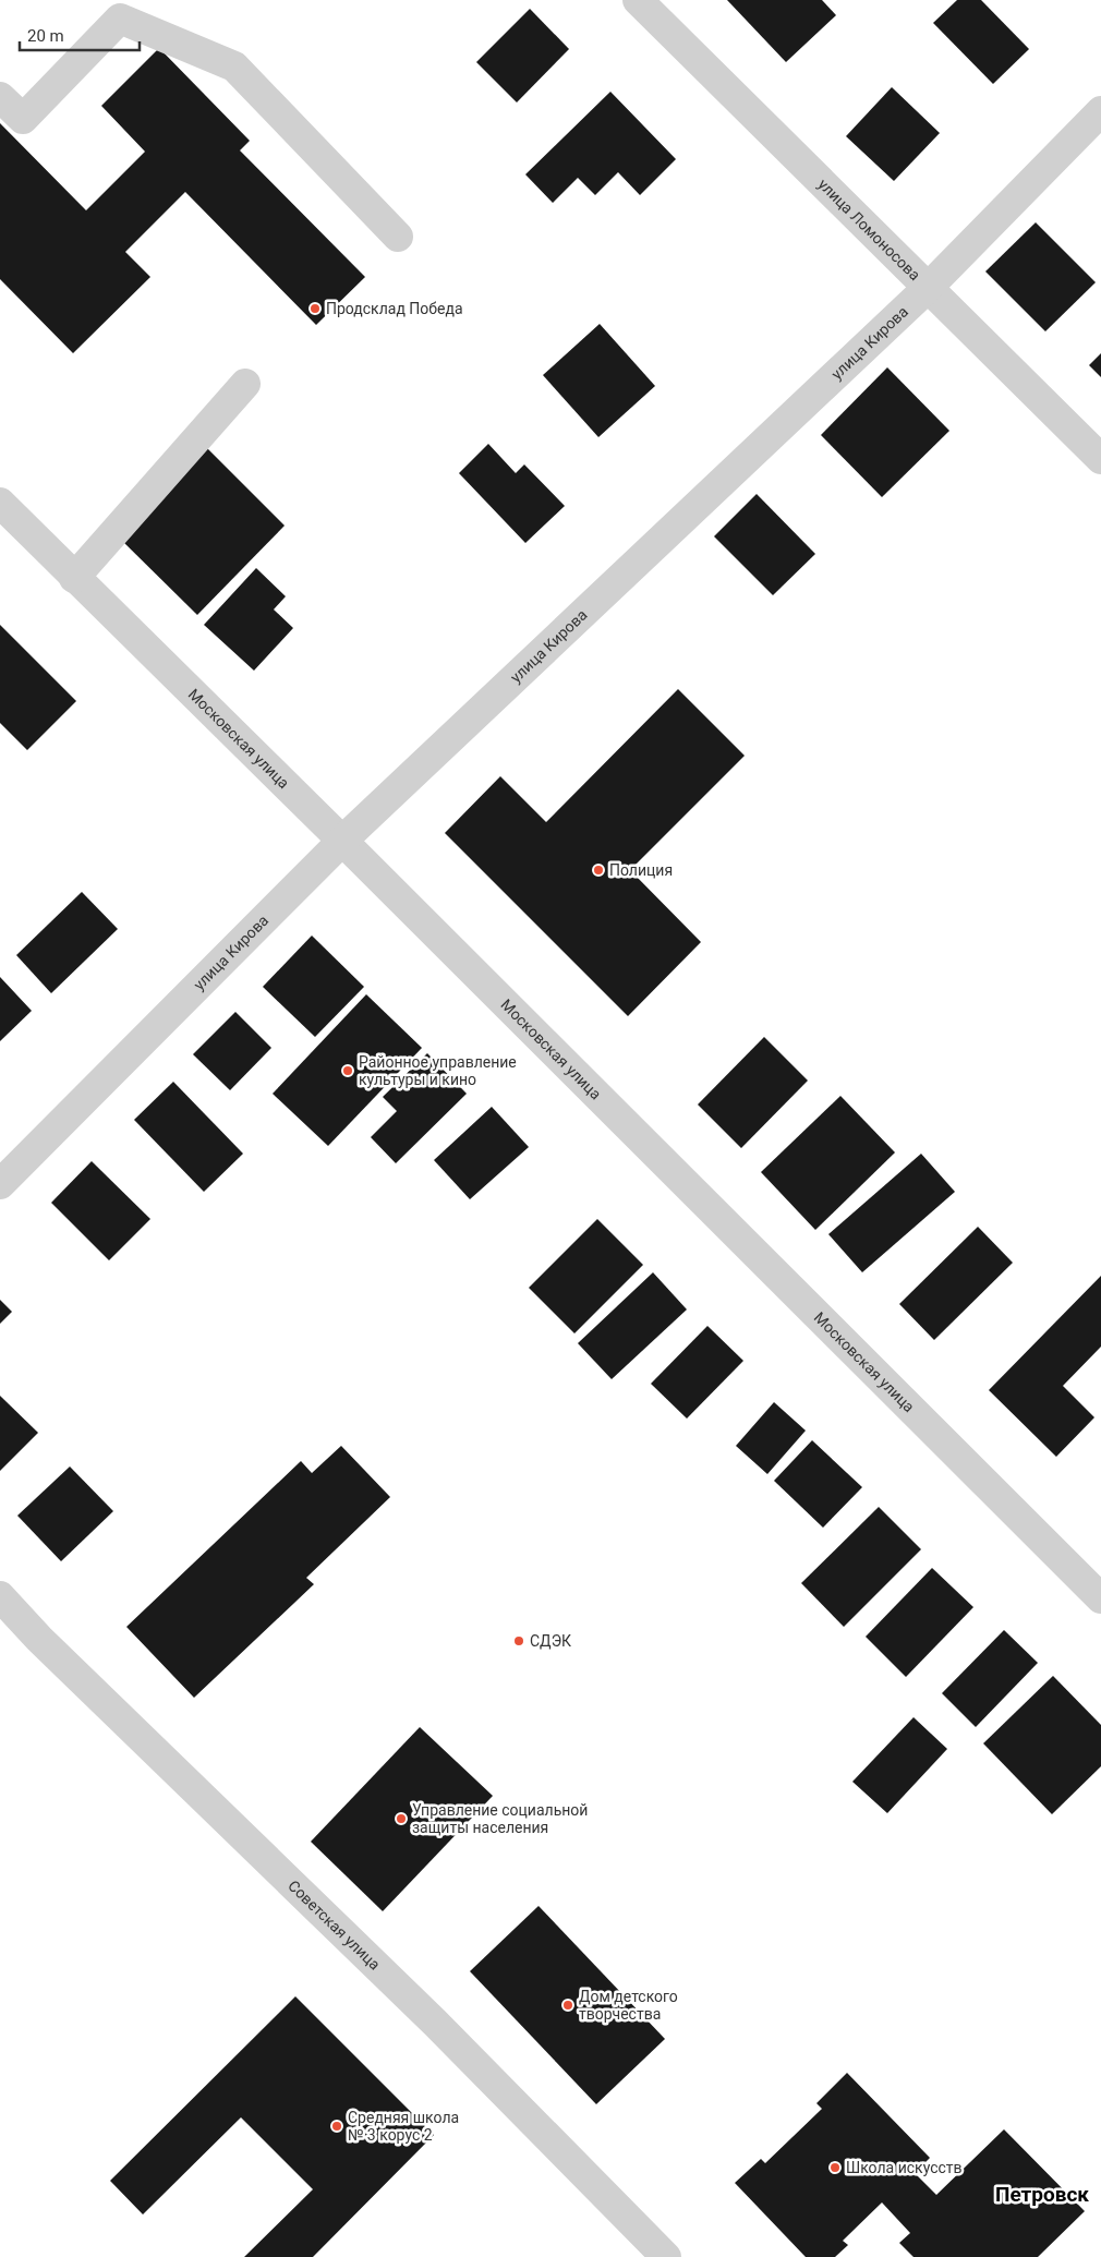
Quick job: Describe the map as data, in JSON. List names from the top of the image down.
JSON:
{
  "streets": {
    "street": [
      "улица Ломоносова",
      "улица Кирова",
      "Московская улица",
      "Советская улица"
    ]
  },
  "crossings": [
    ["улица Ломоносова", "улица Кирова"],
    ["улица Кирова", "Московская улица"]
  ],
  "districts": ["Петровск"],
  "places": [
    "Продсклад Победа",
    "Полиция",
    "Районное управление культуры и кино",
    "СДЭК",
    "Управление социальной защиты населения",
    "Дом детского творчества",
    "Средняя школа № 3 корус 2",
    "Школа искусств"
  ],
  "scale_bar": "20 m"
}
